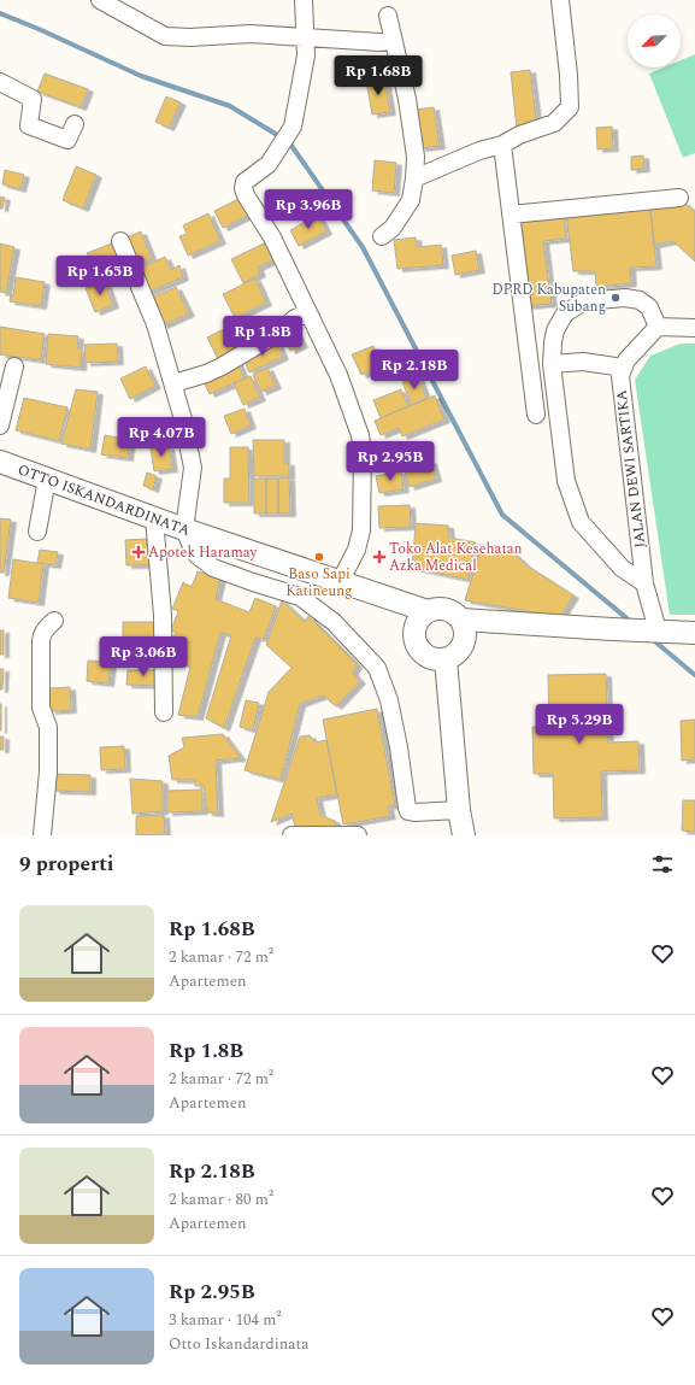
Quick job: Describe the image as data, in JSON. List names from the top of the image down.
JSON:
{
  "streets": {
    "main road": ["OTTO ISKANDARDINATA"],
    "street": ["JALAN DEWI SARTIKA"]
  },
  "places": {
    "other": ["DPRD Kabupaten Subang", "Baso Sapi Katineung"],
    "health": ["Apotek Haramay", "Toko Alat Kesehatan Azka Medical"]
  },
  "north": "bottom left",
  "page": {
    "price": [
      "Rp 1.68B",
      "Rp 3.96B",
      "Rp 1.65B",
      "Rp 1.8B",
      "Rp 2.18B",
      "Rp 4.07B",
      "Rp 2.95B",
      "Rp 3.06B",
      "Rp 5.29B"
    ],
    "heading": "9 properti",
    "list": [
      {
        "name": "Rp 1.68B",
        "note": "2 kamar · 72 m² · Apartemen"
      },
      {
        "name": "Rp 1.8B",
        "note": "2 kamar · 72 m² · Apartemen"
      },
      {
        "name": "Rp 2.18B",
        "note": "2 kamar · 80 m² · Apartemen"
      },
      {
        "name": "Rp 2.95B",
        "note": "3 kamar · 104 m² · Otto Iskandardinata"
      }
    ]
  }
}
